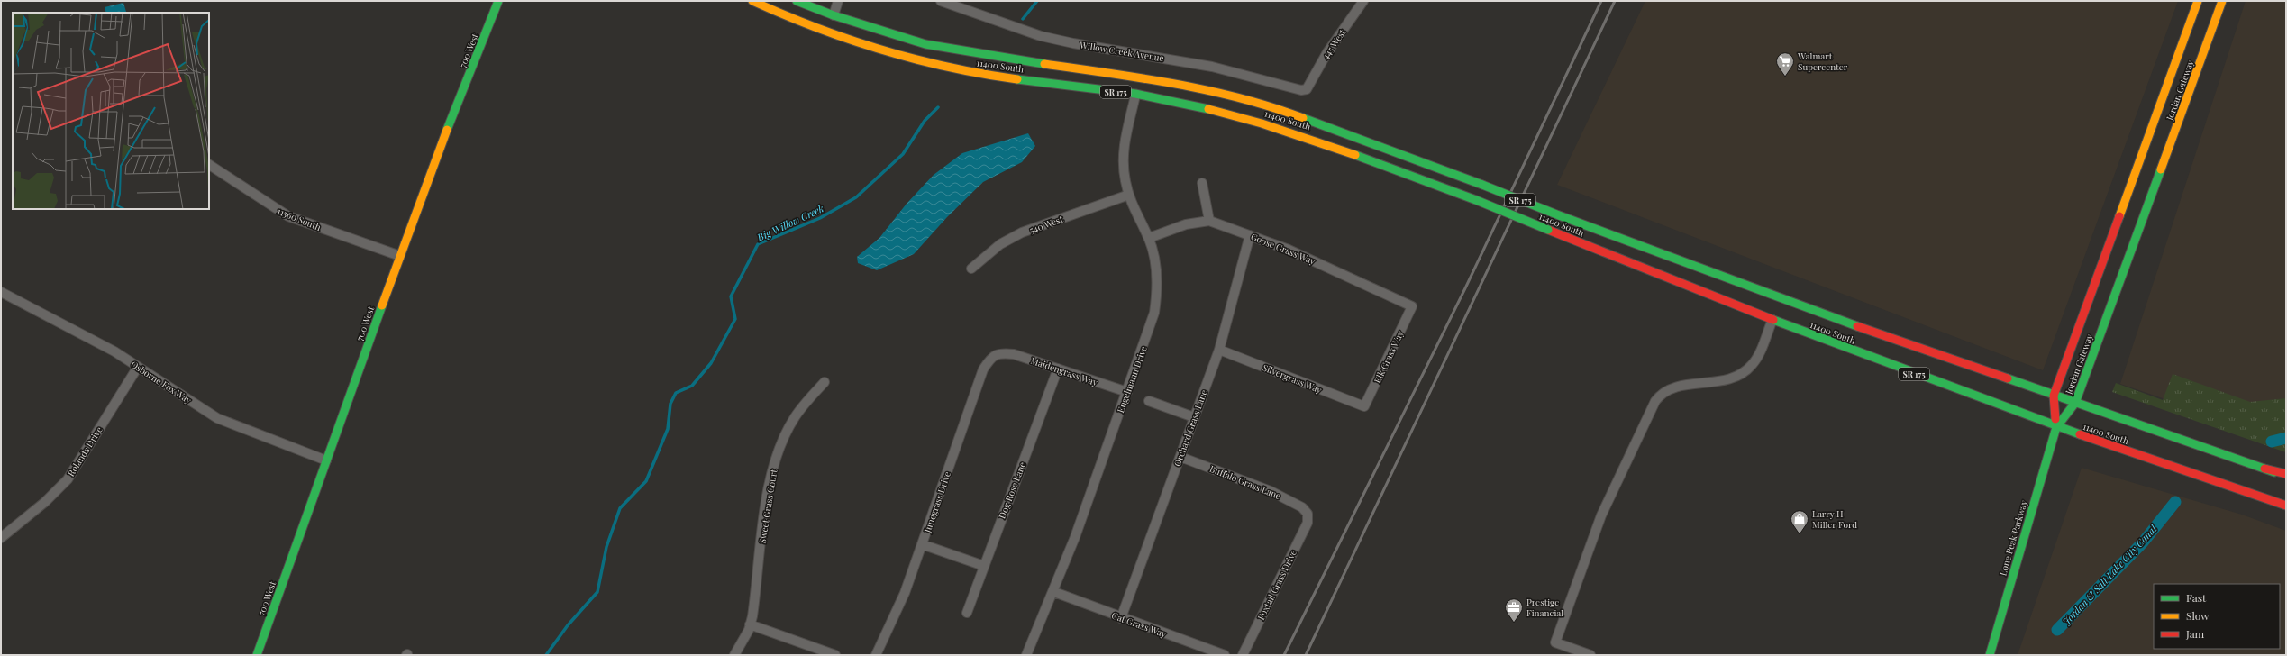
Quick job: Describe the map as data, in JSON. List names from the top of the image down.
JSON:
{
  "streets": {
    "main road": [
      "700 West",
      "11400 South",
      "Jordan Gateway",
      "SR 175",
      "Lone Peak Parkway"
    ],
    "street": [
      "445 West",
      "Willow Creek Avenue",
      "11560 South",
      "540 West",
      "Goose Grass Way",
      "Elk Grass Way",
      "Maidengrass Way",
      "Silvergrass Way",
      "Engelmann Drive",
      "Osborne Fox Way",
      "Orchard Grass Lane",
      "Rolands Drive",
      "Buffalo Grass Lane",
      "Dog Rose Lane",
      "Junegrass Drive",
      "Sweet Grass Court",
      "Foxtail Grass Drive",
      "Cat Grass Way"
    ]
  },
  "crossings": [
    ["445 West", "Willow Creek Avenue"],
    ["700 West", "11560 South"],
    ["700 West", "Osborne Fox Way"],
    ["11400 South", "Jordan Gateway"],
    ["11400 South", "Engelmann Drive"],
    ["11400 South", "Lone Peak Parkway"],
    ["Jordan Gateway", "Lone Peak Parkway"],
    ["540 West", "Engelmann Drive"],
    ["Goose Grass Way", "Elk Grass Way"],
    ["Goose Grass Way", "Engelmann Drive"],
    ["Goose Grass Way", "Orchard Grass Lane"],
    ["Elk Grass Way", "Silvergrass Way"],
    ["Maidengrass Way", "Engelmann Drive"],
    ["Maidengrass Way", "Dog Rose Lane"],
    ["Maidengrass Way", "Junegrass Drive"],
    ["Silvergrass Way", "Orchard Grass Lane"],
    ["Engelmann Drive", "Cat Grass Way"],
    ["Osborne Fox Way", "Rolands Drive"],
    ["Orchard Grass Lane", "Buffalo Grass Lane"],
    ["Orchard Grass Lane", "Cat Grass Way"],
    ["Buffalo Grass Lane", "Foxtail Grass Drive"]
  ],
  "water": ["Big Willow Creek", "Jordan & Salt Lake City Canal"],
  "places": {
    "supermarket": ["Walmart Supercenter"],
    "shop": ["Larry H Miller Ford"],
    "office": ["Prestige Financial"]
  },
  "legend": ["Fast", "Slow", "Jam"]
}
